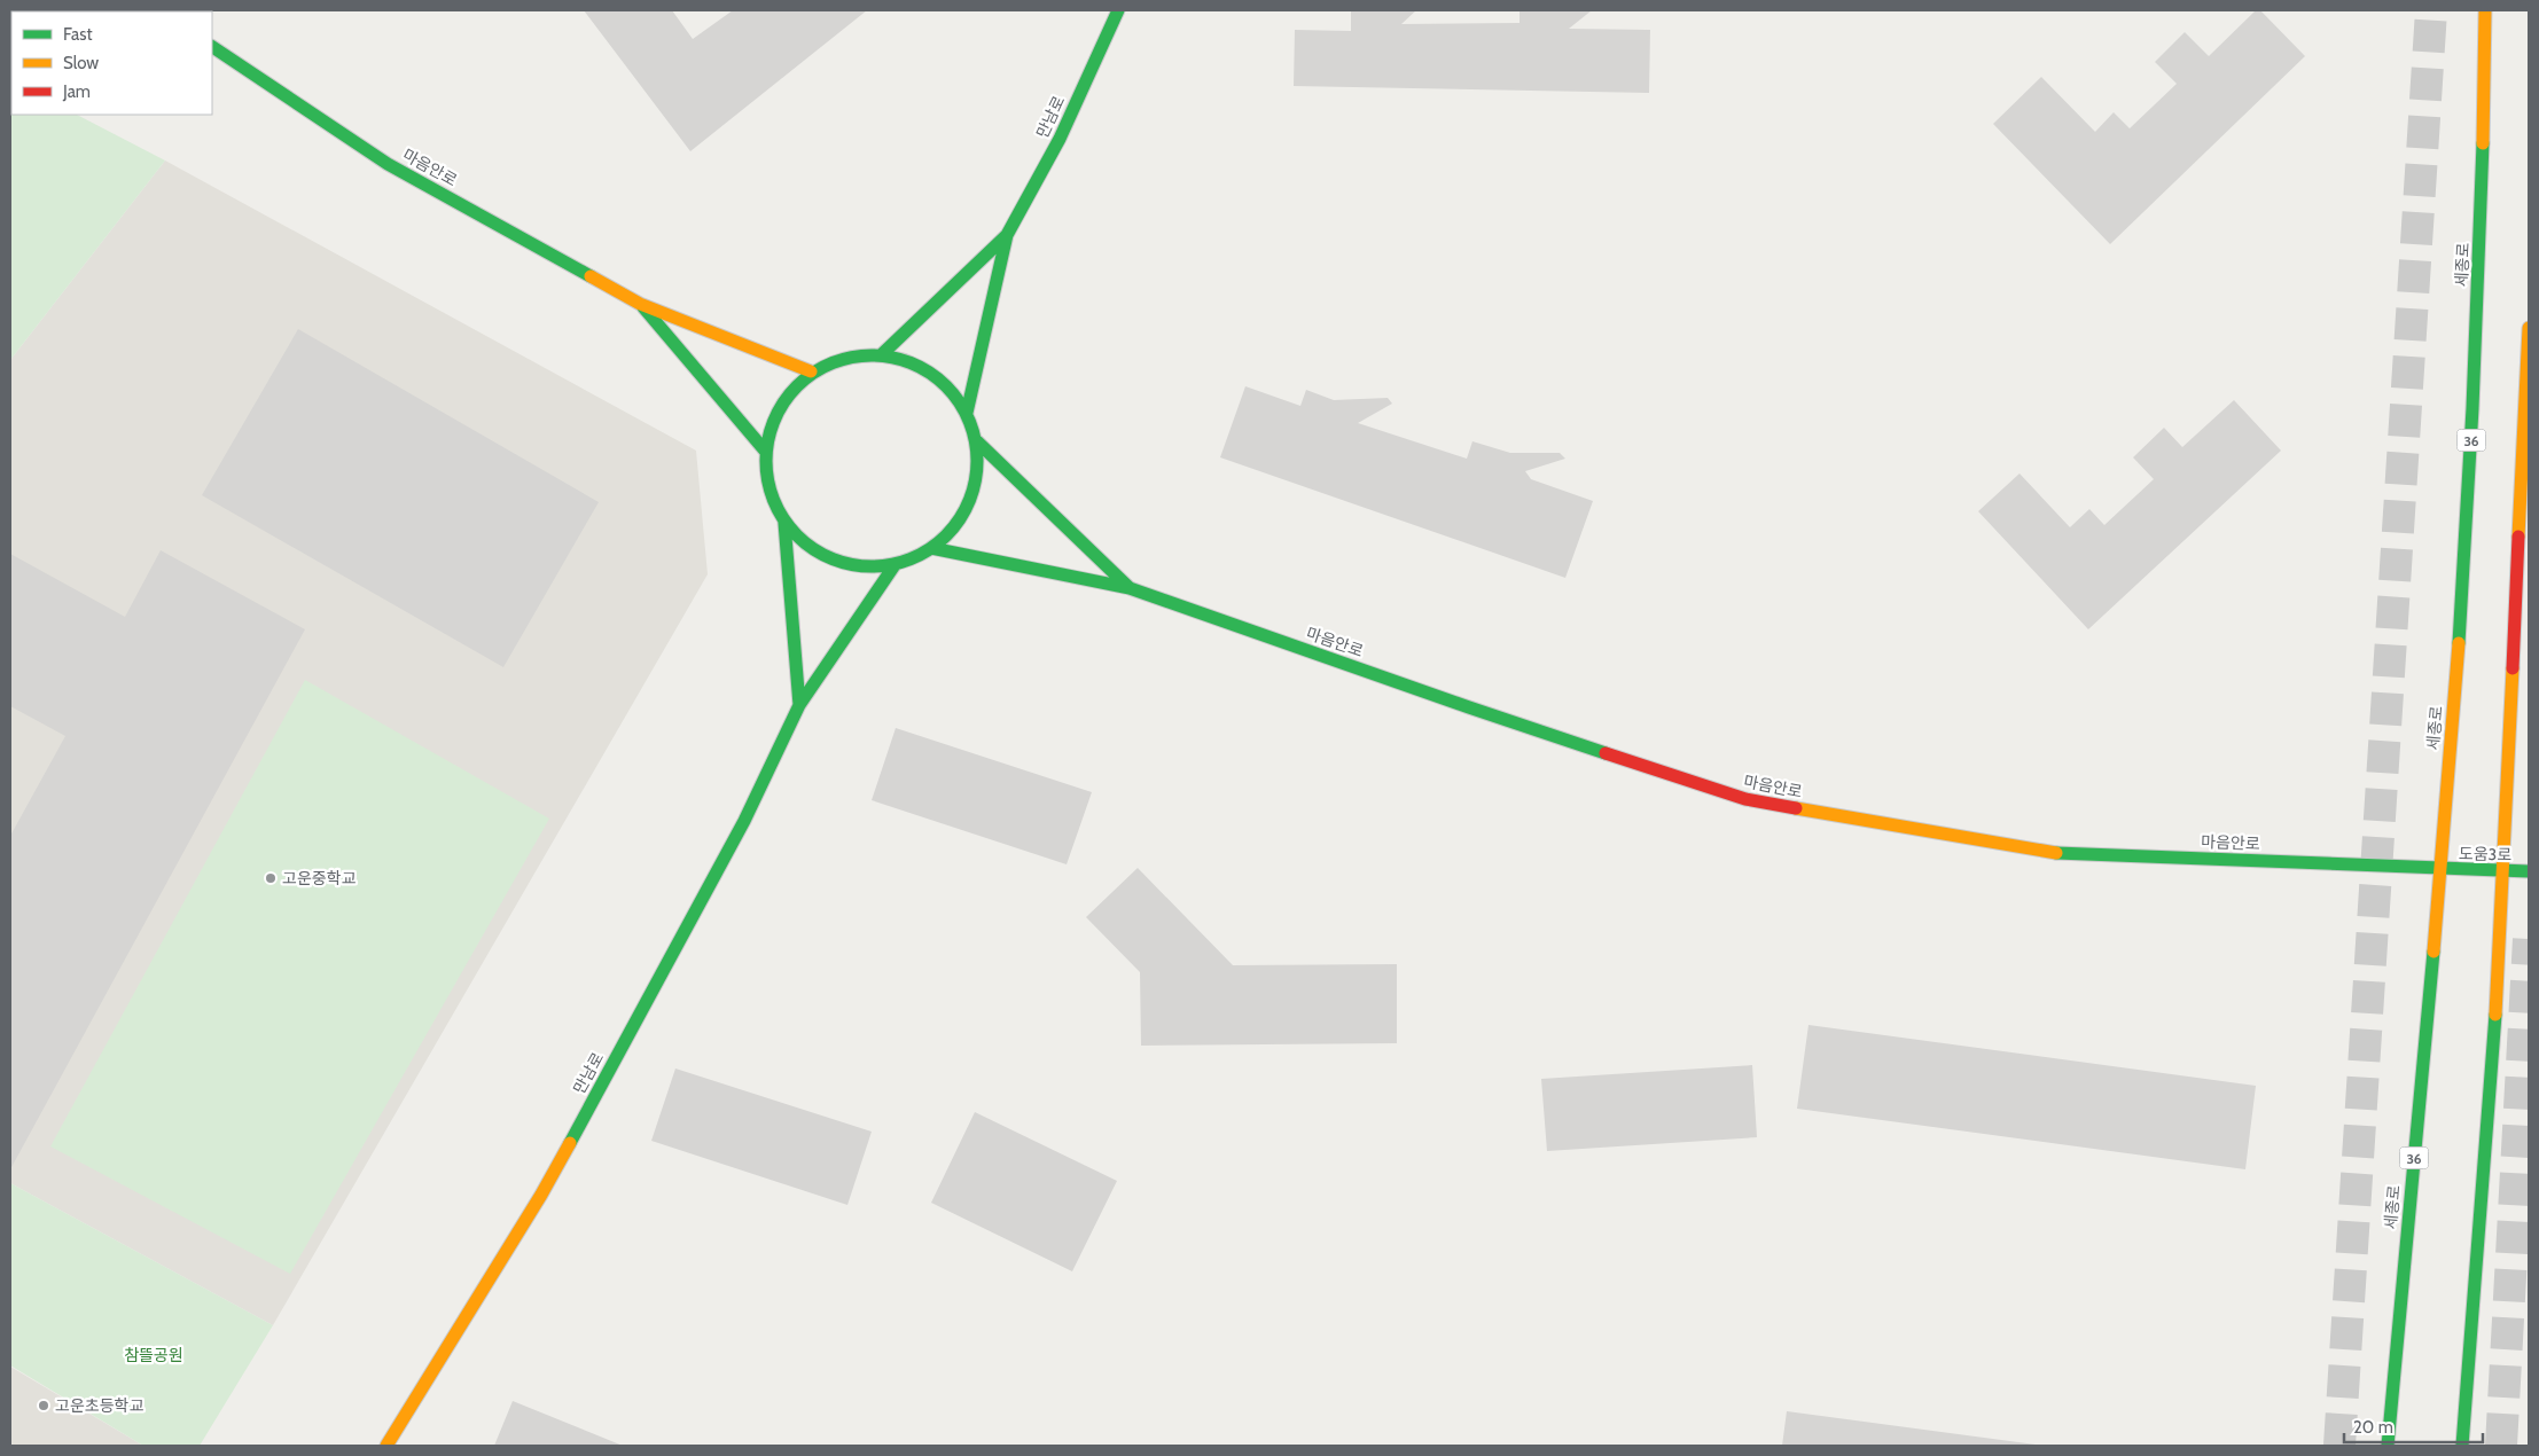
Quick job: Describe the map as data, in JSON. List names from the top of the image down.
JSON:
{
  "streets": {
    "street": [
      "만남로",
      "마음안로",
      "세종로",
      "36",
      "도움3로"
    ]
  },
  "crossings": [
    ["마음안로", "세종로"],
    ["마음안로", "도움3로"],
    ["세종로", "도움3로"]
  ],
  "parks": ["참뜰공원"],
  "places": ["고운중학교", "고운초등학교"],
  "legend": ["Fast", "Slow", "Jam"],
  "scale_bar": "20 m"
}
